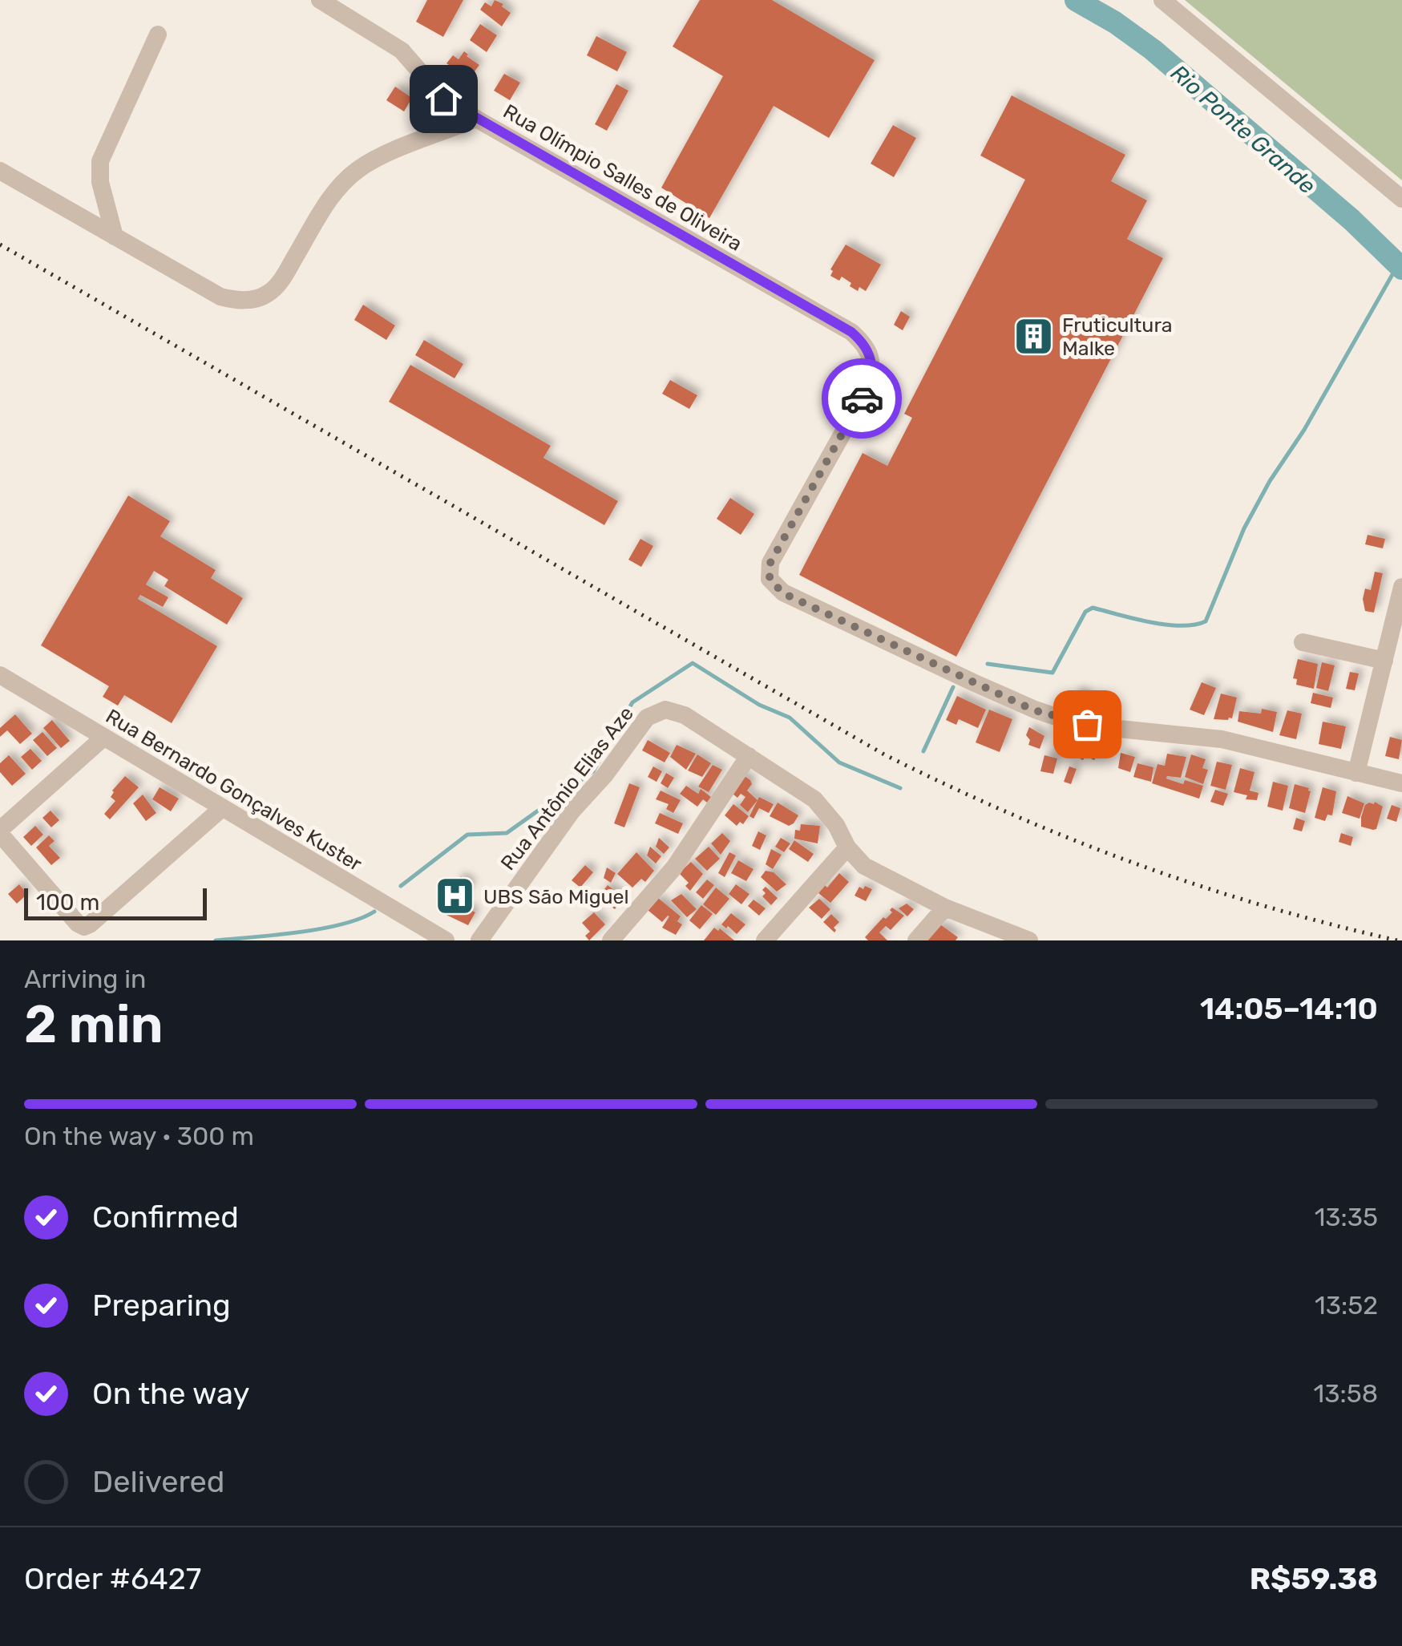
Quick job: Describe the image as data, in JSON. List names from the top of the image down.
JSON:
{
  "streets": {
    "street": ["Rua Olímpio Salles de Oliveira", "Rua Antônio Elias Aze", "Rua Bernardo Gonçalves Kuster"]
  },
  "water": ["Rio Ponte Grande"],
  "places": {
    "building": ["Fruticultura Malke"],
    "hospital": ["UBS São Miguel"]
  },
  "scale_bar": "100 m",
  "page": {
    "scale": "100 m",
    "heading": ["2 min", "Arriving in", "14:05–14:10"],
    "panel": ["Order #6427", "R$59.38"],
    "bar": "On the way · 300 m",
    "list": [
      ["Confirmed", "13:35"],
      ["Preparing", "13:52"],
      ["On the way", "13:58"],
      "Delivered"
    ]
  }
}
